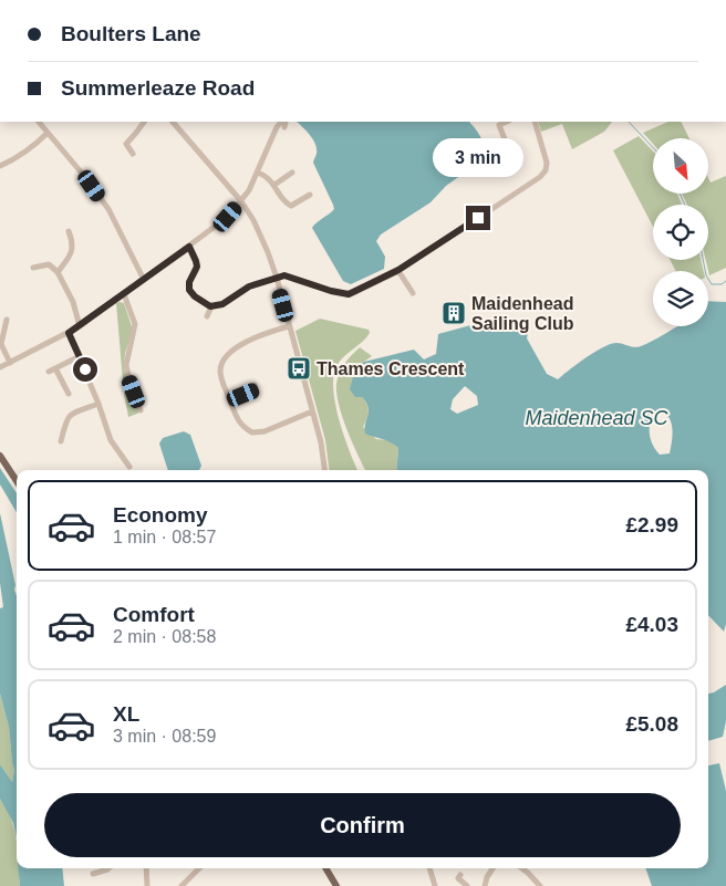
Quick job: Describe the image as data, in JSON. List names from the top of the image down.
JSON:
{
  "water": ["Maidenhead SC"],
  "places": {
    "building": ["Maidenhead Sailing Club"],
    "bus stop": ["Thames Crescent"]
  },
  "north": "bottom right",
  "page": {
    "banner": ["Boulters Lane", "Summerleaze Road"],
    "bubble": "3 min",
    "list": [
      {
        "name": "Economy",
        "note": "1 min · 08:57",
        "value": "£2.99"
      },
      {
        "name": "Comfort",
        "note": "2 min · 08:58",
        "value": "£4.03"
      },
      {
        "name": "XL",
        "note": "3 min · 08:59",
        "value": "£5.08"
      }
    ],
    "buttons": "Confirm"
  }
}
